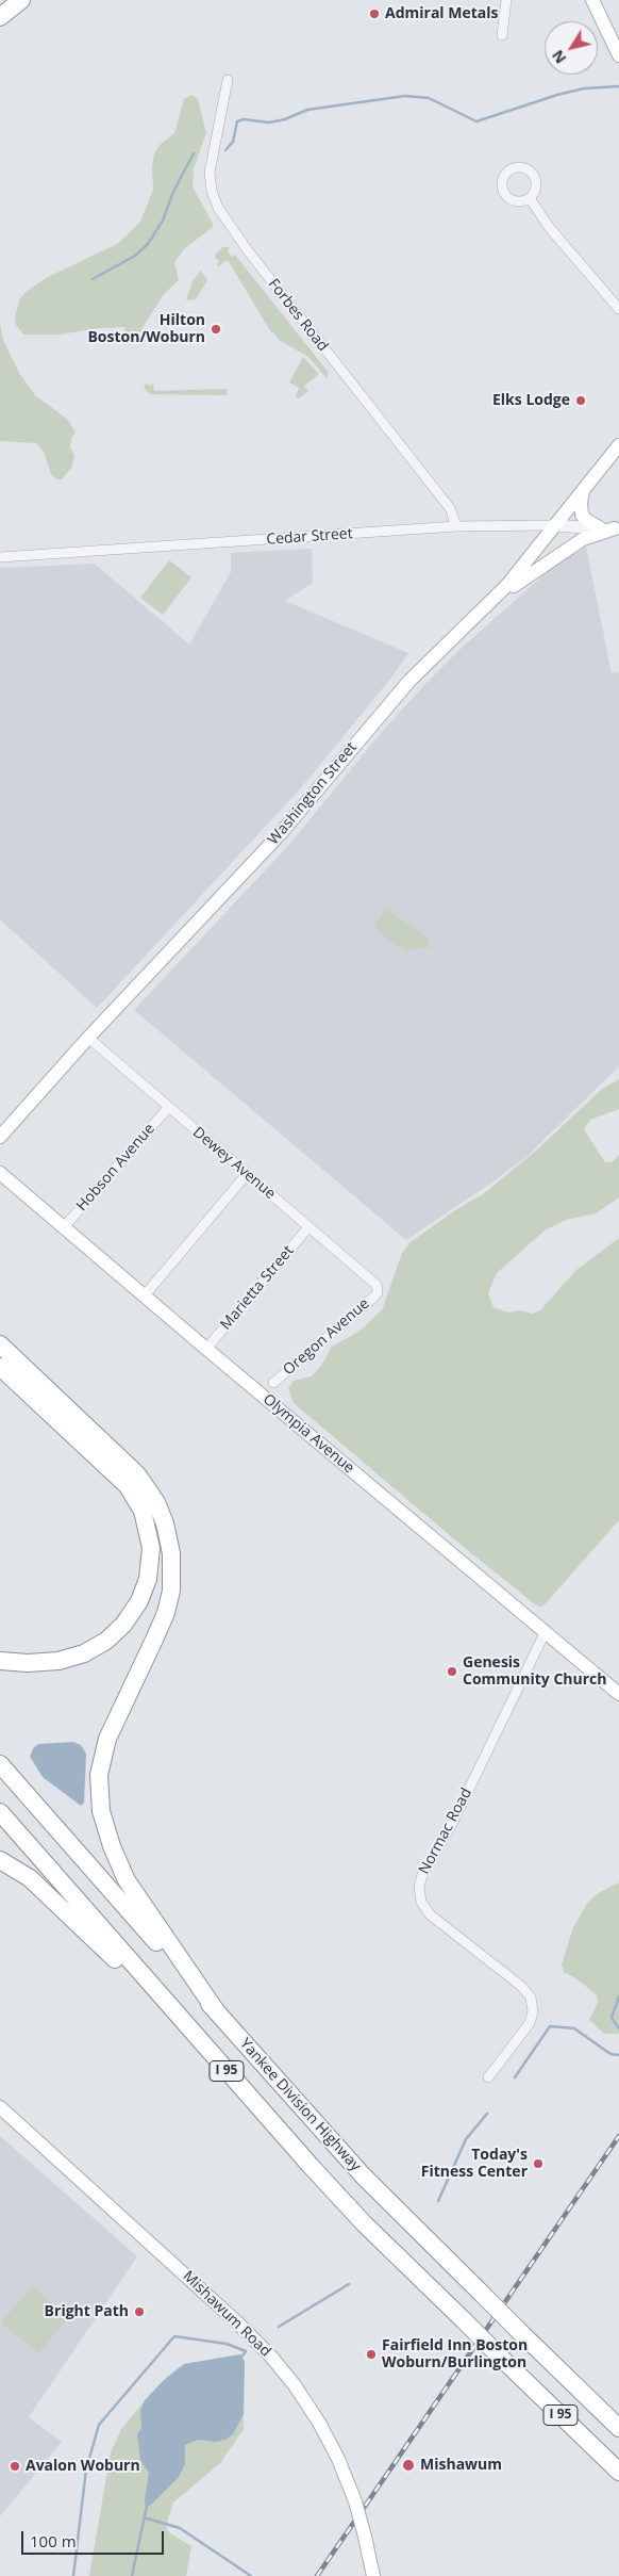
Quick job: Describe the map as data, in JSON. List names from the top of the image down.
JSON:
{
  "streets": {
    "highway": ["I 95", "Yankee Division Highway"],
    "main road": ["Washington Street", "Olympia Avenue", "Mishawum Road"],
    "street": [
      "Forbes Road",
      "Cedar Street",
      "Dewey Avenue",
      "Hobson Avenue",
      "Marietta Street",
      "Oregon Avenue",
      "Normac Road"
    ]
  },
  "crossings": [
    ["Forbes Road", "Cedar Street"],
    ["Cedar Street", "Washington Street"],
    ["Washington Street", "Dewey Avenue"],
    ["Dewey Avenue", "Hobson Avenue"],
    ["Dewey Avenue", "Marietta Street"],
    ["Dewey Avenue", "Oregon Avenue"],
    ["Hobson Avenue", "Olympia Avenue"],
    ["Marietta Street", "Olympia Avenue"],
    ["Olympia Avenue", "Normac Road"]
  ],
  "places": [
    "Admiral Metals",
    "Hilton Boston/Woburn",
    "Elks Lodge",
    "Genesis Community Church",
    "Today's Fitness Center",
    "Bright Path",
    "Fairfield Inn Boston Woburn/Burlington",
    "Mishawum",
    "Avalon Woburn"
  ],
  "scale_bar": "100 m",
  "north": "bottom left"
}
